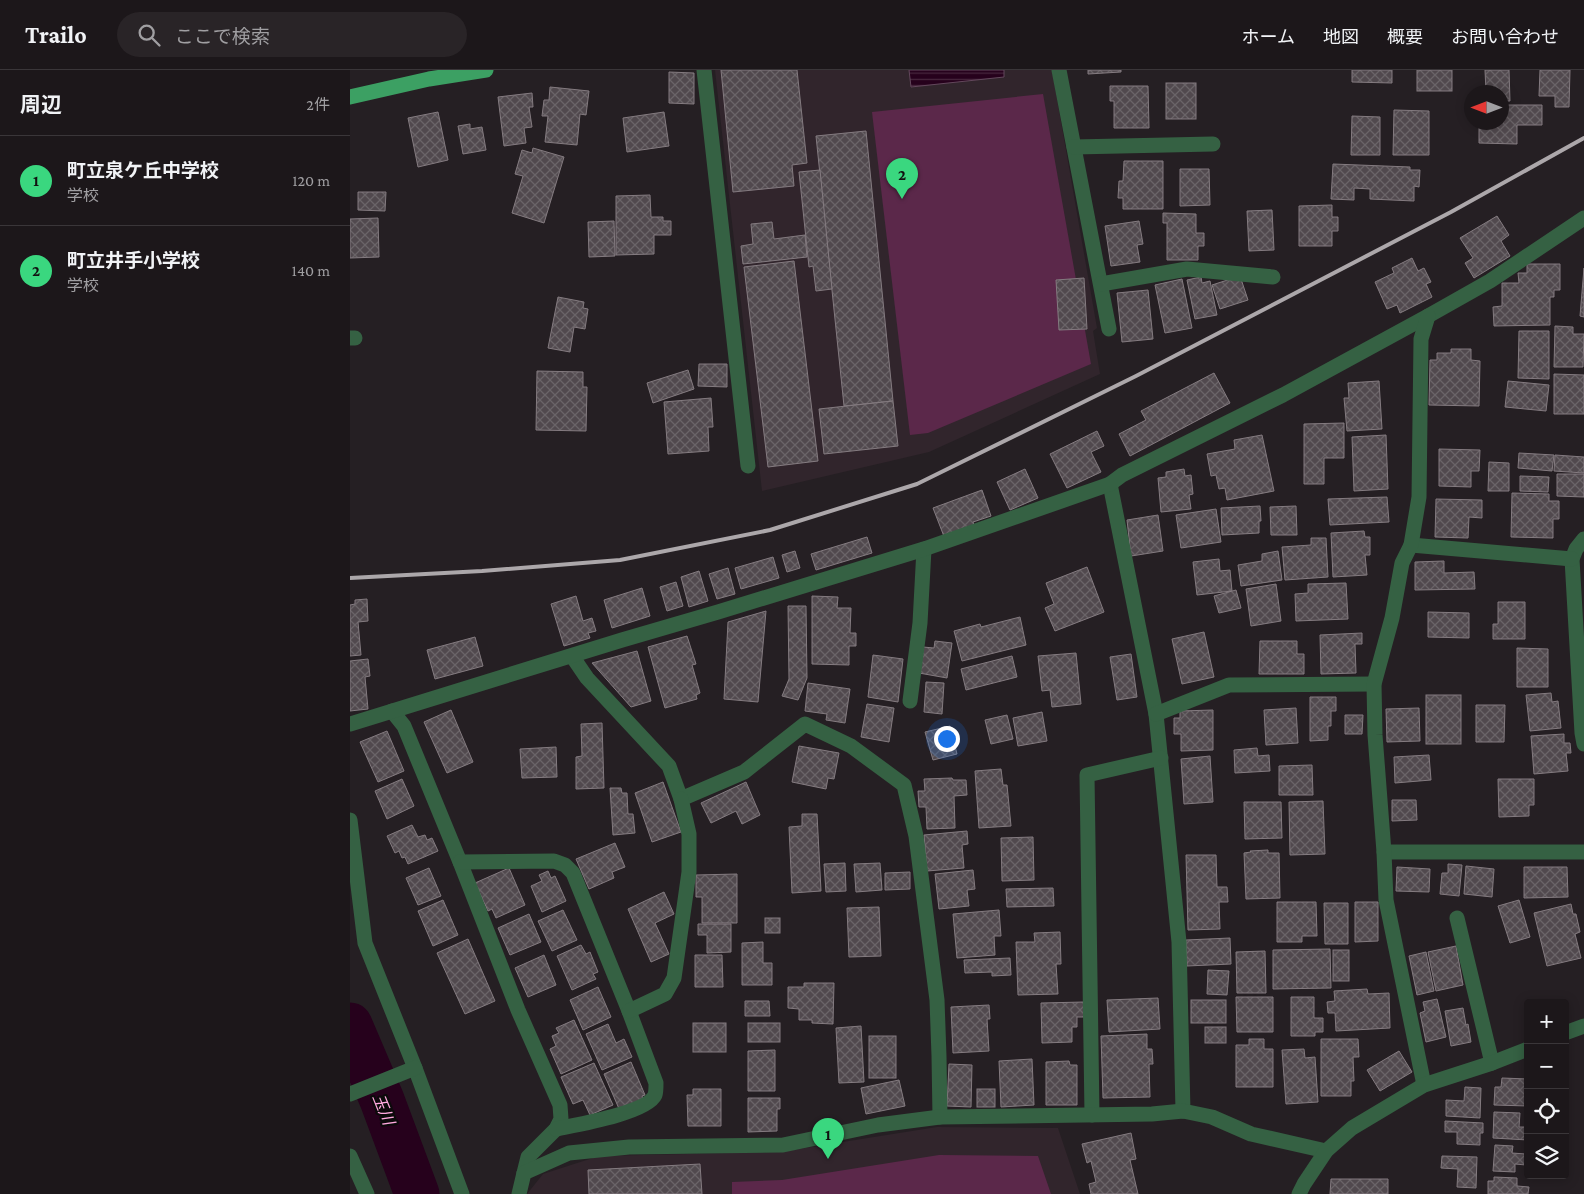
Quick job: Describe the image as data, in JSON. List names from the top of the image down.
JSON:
{
  "water": ["玉川"],
  "north": "left",
  "page": {
    "header": "Trailo",
    "search": "ここで検索",
    "nav": [
      "ホーム",
      "地図",
      "概要",
      "お問い合わせ"
    ],
    "heading": ["周辺", "2件"],
    "list": [
      {
        "mark": "1",
        "name": "町立泉ケ丘中学校",
        "note": "学校",
        "value": "120 m"
      },
      {
        "mark": "2",
        "name": "町立井手小学校",
        "note": "学校",
        "value": "140 m"
      }
    ],
    "pins": ["2", "1"],
    "map_buttons": ["+", "−"]
  }
}
